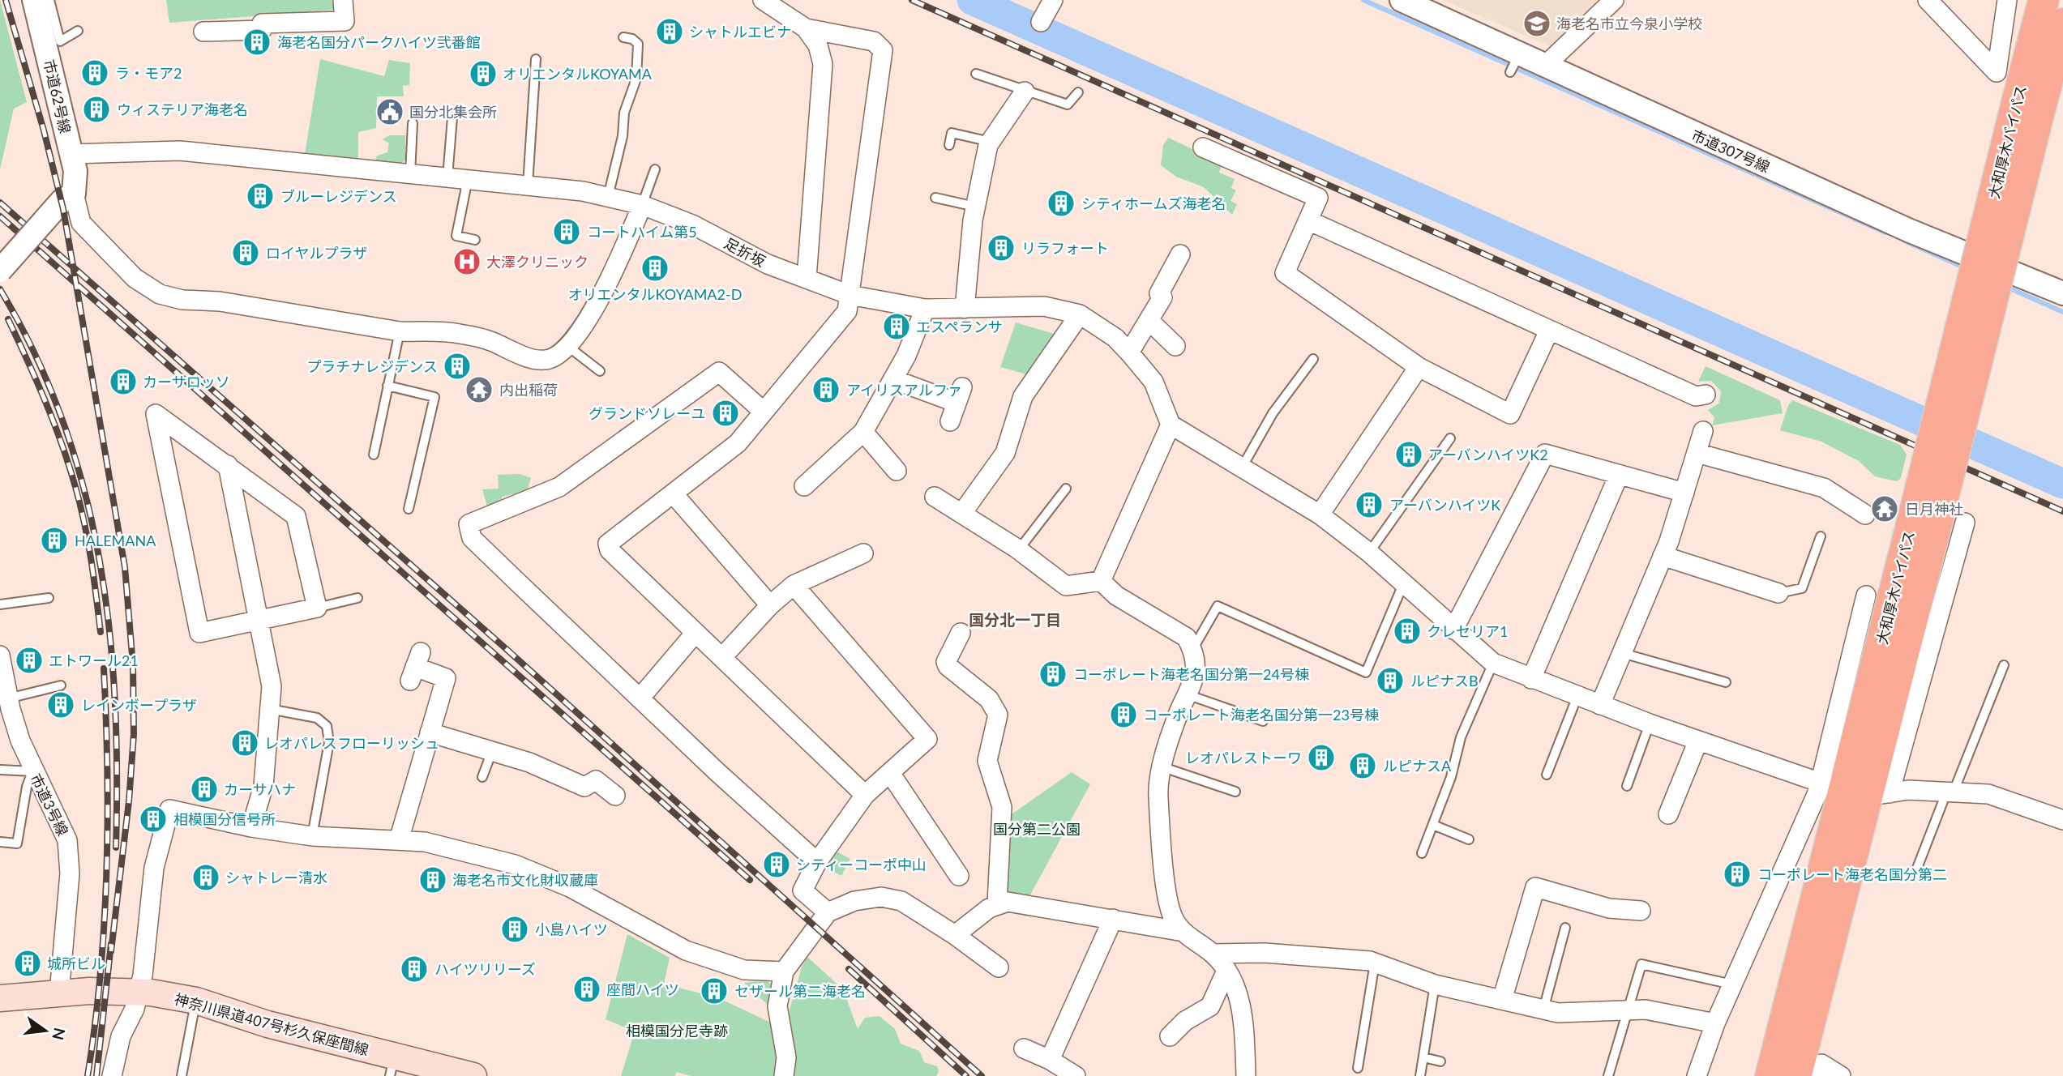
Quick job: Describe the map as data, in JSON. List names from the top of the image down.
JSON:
{
  "streets": {
    "highway": ["大和厚木バイパス"],
    "main road": ["神奈川県道407号杉久保座間線"],
    "street": [
      "市道62号線",
      "市道307号線",
      "足折坂",
      "市道3号線"
    ]
  },
  "crossings": [
    ["市道62号線", "足折坂"],
    ["市道3号線", "神奈川県道407号杉久保座間線"]
  ],
  "districts": ["国分北一丁目"],
  "parks": ["国分第二公園", "相模国分尼寺跡"],
  "places": {
    "school or university": ["海老名市立今泉小学校"],
    "building": [
      "シャトルエビナ",
      "海老名国分パークハイツ弐番館",
      "ラ・モア2",
      "オリエンタルKOYAMA",
      "ウィステリア海老名",
      "ブルーレジデンス",
      "シティホームズ海老名",
      "コートハイム第5",
      "リラフォート",
      "ロイヤルプラザ",
      "オリエンタルKOYAMA2-D",
      "エスペランサ",
      "プラチナレジデンス",
      "カーサロッソ",
      "アイリスアルファ",
      "グランドソレーユ",
      "アーバンハイツK2",
      "アーバンハイツK",
      "HALEMANA",
      "クレセリア1",
      "エトワール21",
      "コーポレート海老名国分第一24号棟",
      "ルピナスB",
      "レインボープラザ",
      "コーポレート海老名国分第一23号棟",
      "レオパレスフローリッシュ",
      "レオパレストーワ",
      "ルピナスA",
      "カーサハナ",
      "相模国分信号所",
      "シティーコーポ中山",
      "コーポレート海老名国分第二",
      "シャトレー清水",
      "海老名市文化財収蔵庫",
      "小島ハイツ",
      "城所ビル",
      "ハイツリリーズ",
      "座間ハイツ",
      "セザール第二海老名"
    ],
    "public building": ["国分北集会所"],
    "hospital": ["大澤クリニック"],
    "temple": ["内出稲荷", "日月神社"]
  },
  "north": "right"
}
